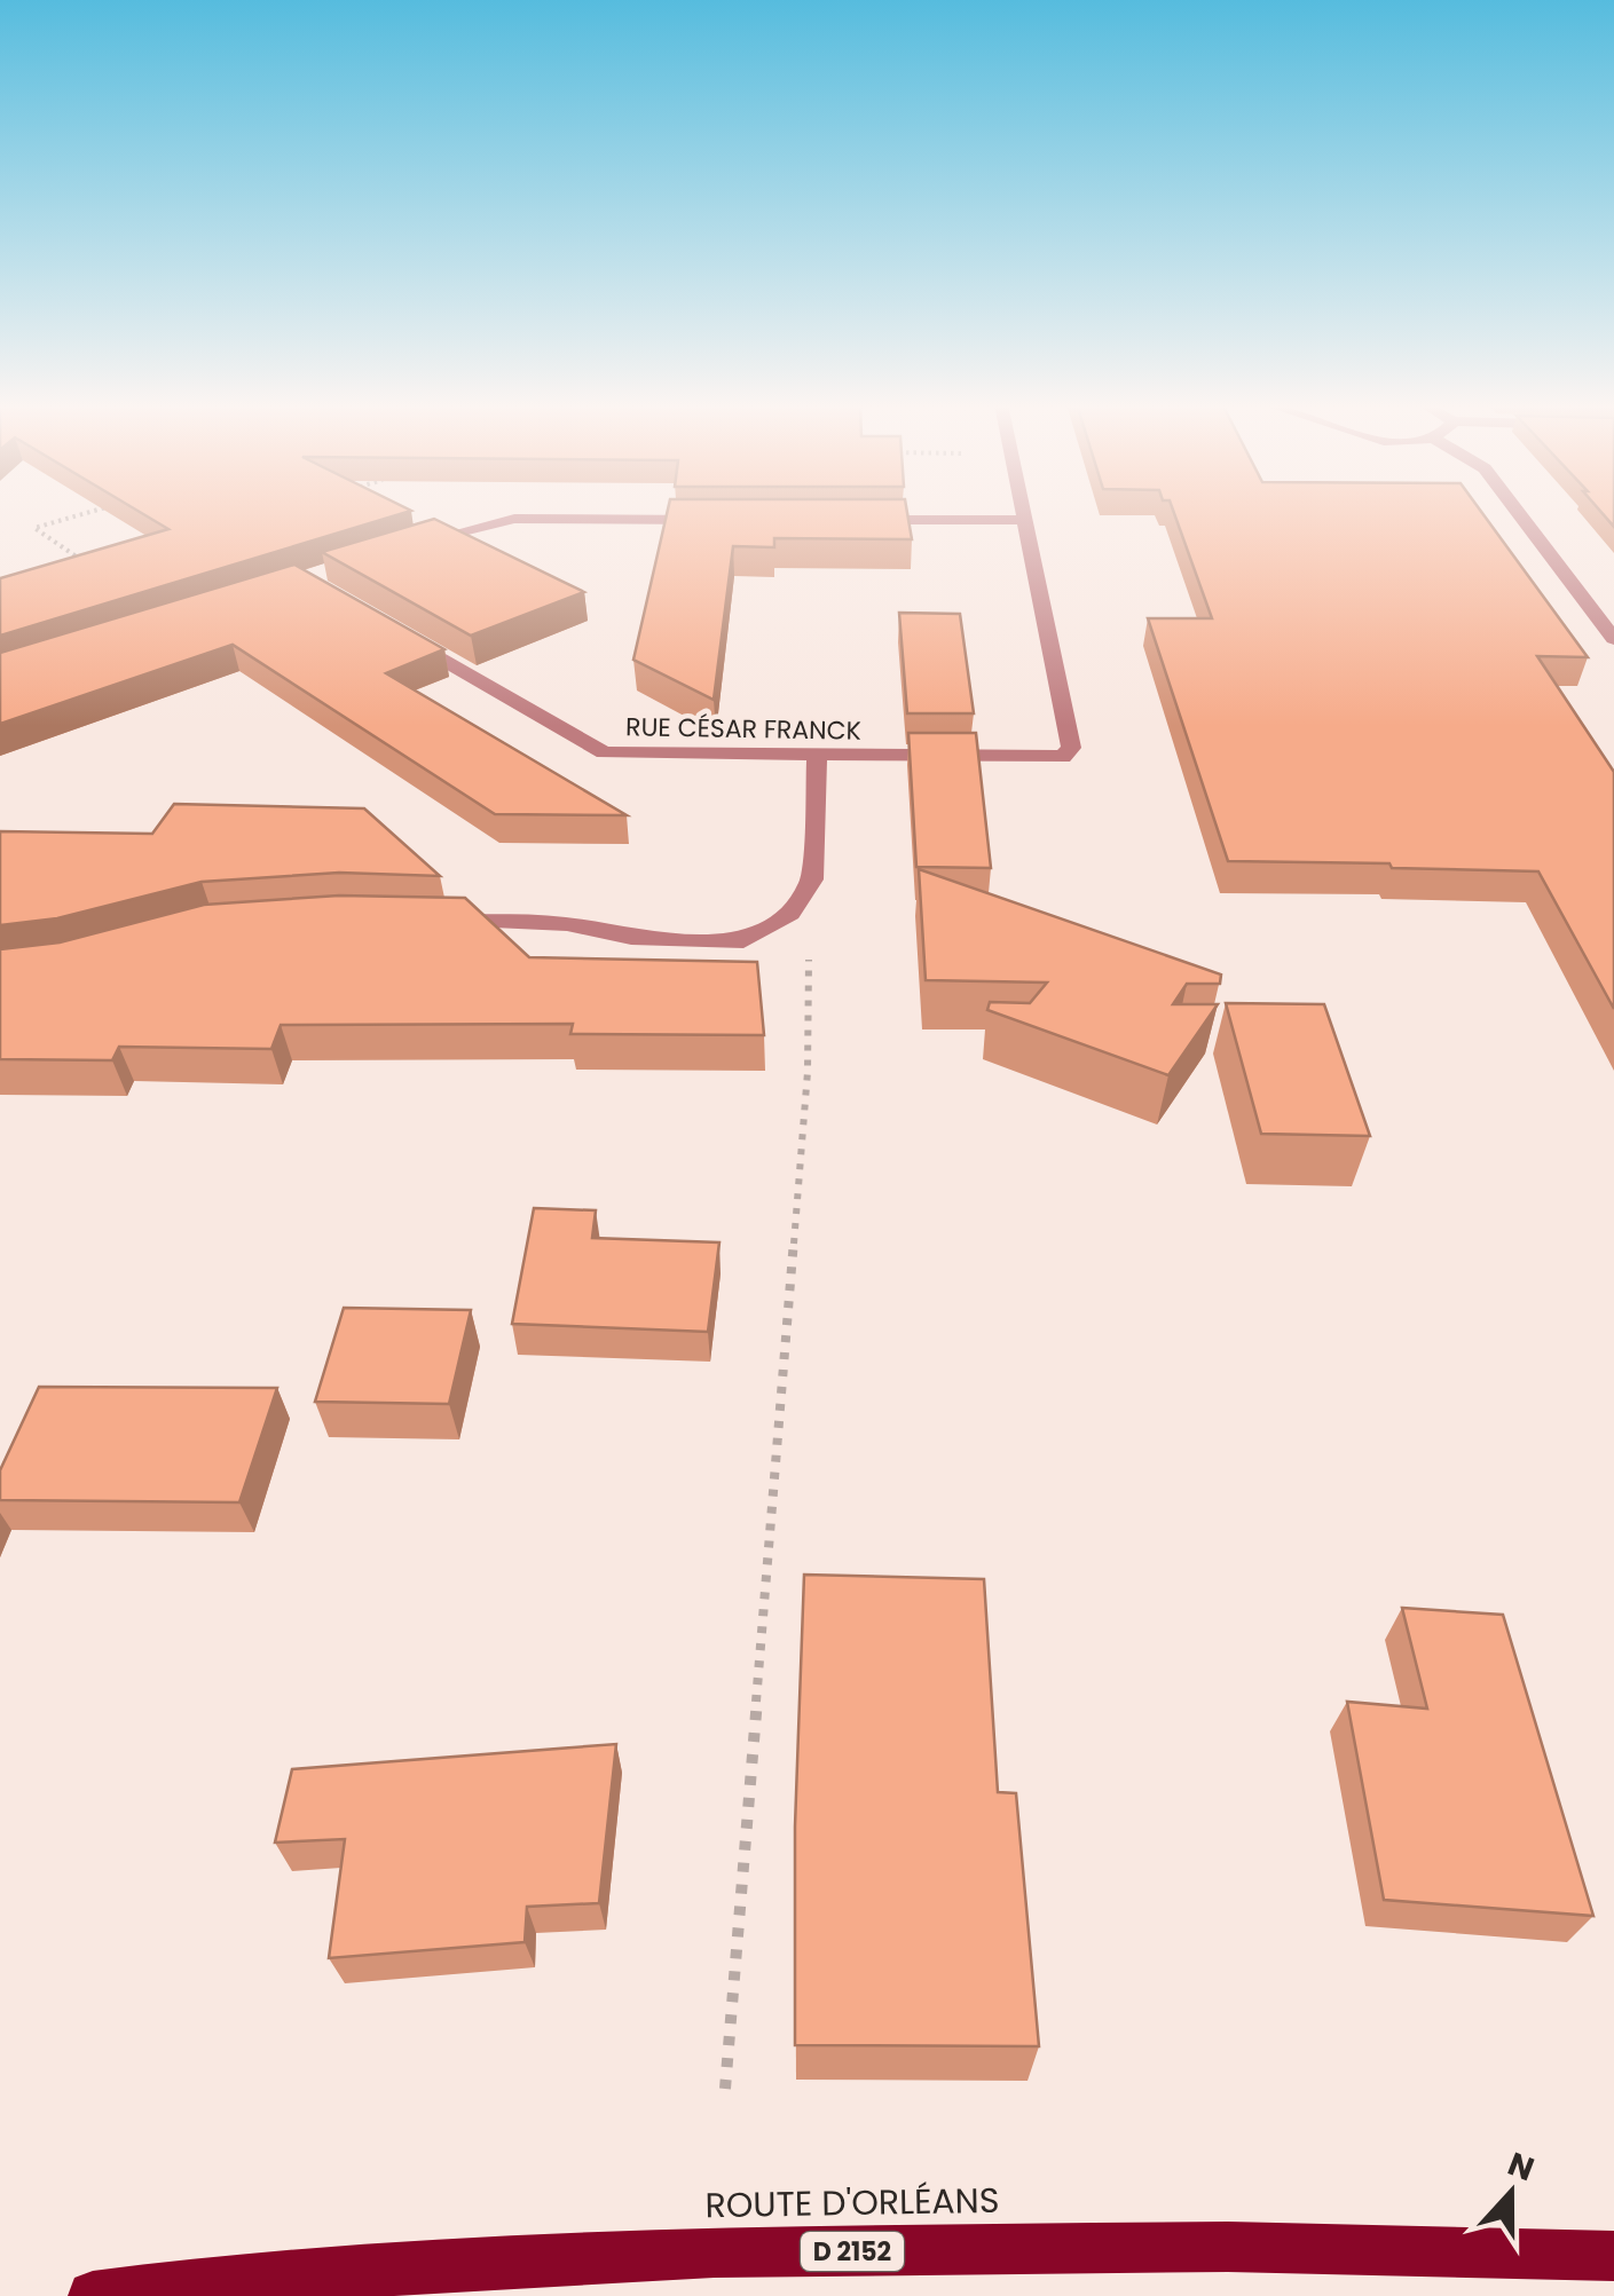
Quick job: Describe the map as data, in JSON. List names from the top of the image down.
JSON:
{
  "streets": {
    "main road": ["ROUTE D'ORLÉANS", "D 2152"],
    "street": ["RUE CÉSAR FRANCK"]
  },
  "north": "top"
}
